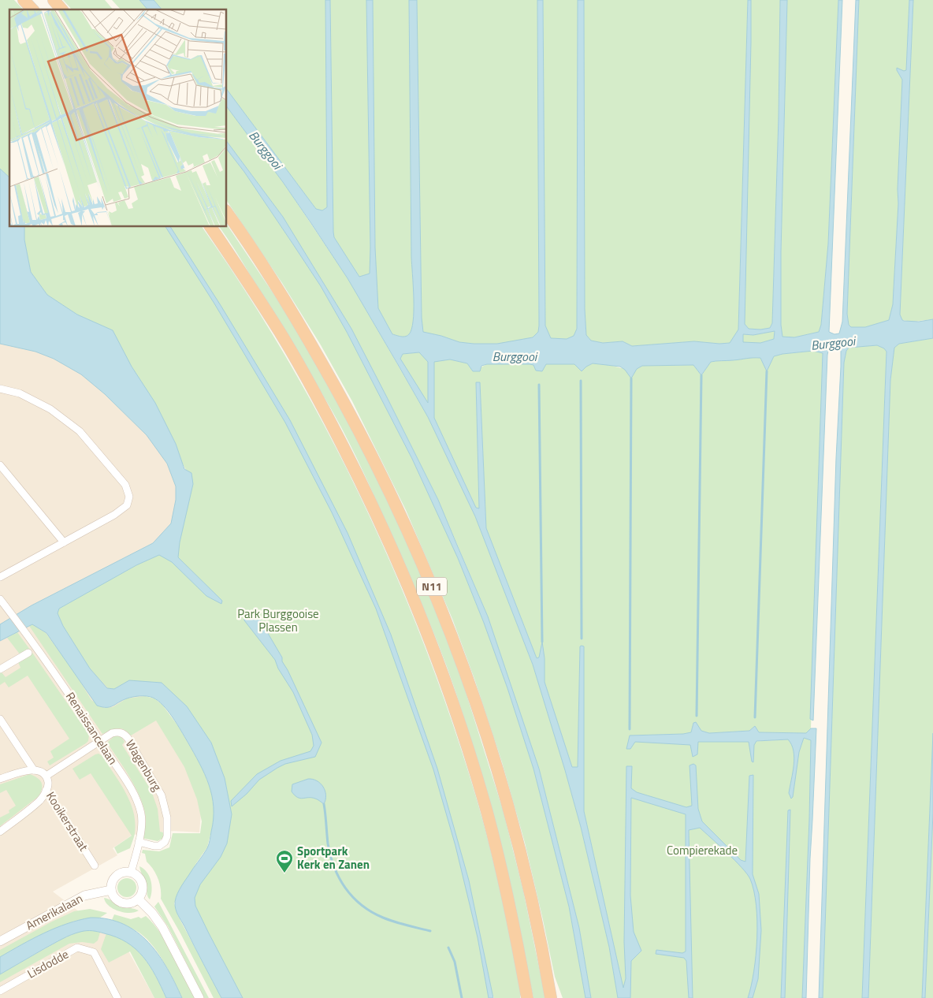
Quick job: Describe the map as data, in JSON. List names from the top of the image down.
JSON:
{
  "streets": {
    "highway": ["N11"],
    "street": [
      "Renaissancelaan",
      "Wagenburg",
      "Kooikerstraat",
      "Amerikalaan",
      "Lisdodde"
    ]
  },
  "crossings": [
    ["Renaissancelaan", "Wagenburg"],
    ["Renaissancelaan", "Kooikerstraat"],
    ["Renaissancelaan", "Amerikalaan"],
    ["Wagenburg", "Kooikerstraat"]
  ],
  "water": ["Burggooi"],
  "parks": ["Park Burggooise Plassen", "Compierekade"],
  "places": {
    "sports": ["Sportpark Kerk en Zanen"]
  }
}
